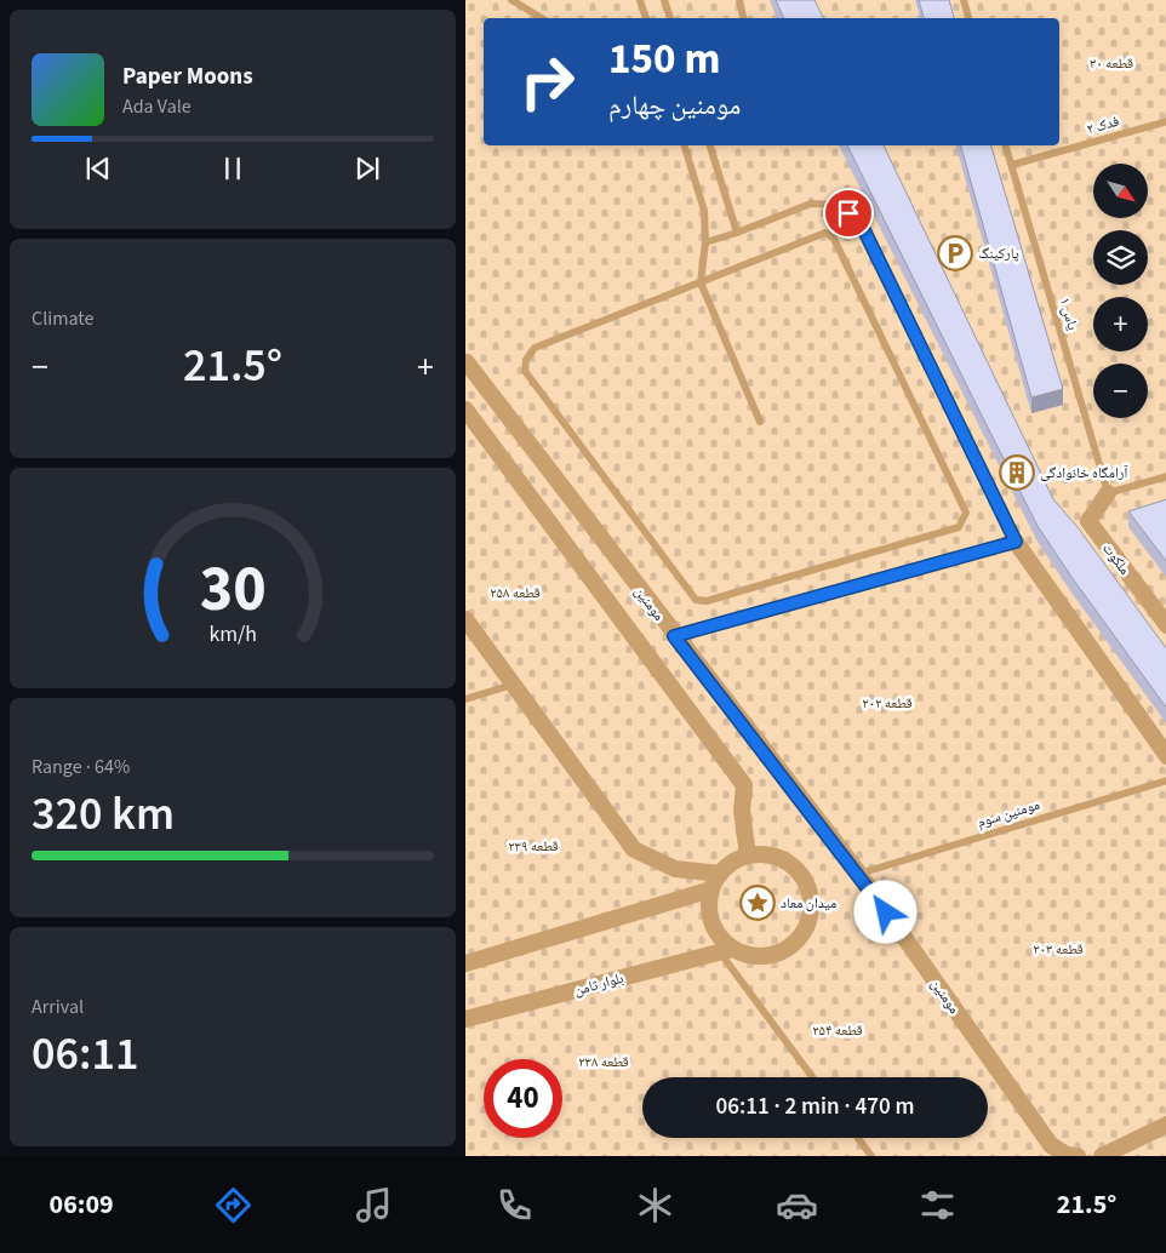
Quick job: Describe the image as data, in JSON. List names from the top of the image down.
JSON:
{
  "streets": {
    "street": ["ملکوت", "مومنین", "بلوار ثامن"],
    "lane": ["فدک ۲", "یاس ۱", "مومنین سوم"]
  },
  "crossings": [
    ["فدک ۲", "یاس ۱"],
    ["یاس ۱", "ملکوت"],
    ["مومنین", "مومنین سوم"]
  ],
  "parks": [
    "قطعه ۳۰",
    "قطعه ۲۵۸",
    "قطعه ۲۰۲",
    "قطعه ۲۳۹",
    "قطعه ۲۰۳",
    "قطعه ۲۵۴",
    "قطعه ۲۳۸"
  ],
  "places": {
    "parking": ["پارکینگ"],
    "building": ["آرامگاه خانوادگی"],
    "place": ["میدان معاد"]
  },
  "north": "bottom right",
  "page": {
    "turn": ["150 m", "مومنین چهارم"],
    "song": ["Paper Moons", "Ada Vale"],
    "map_buttons": ["+", "−"],
    "tile": [
      "Climate",
      ["Range · 64%", "320 km"],
      ["Arrival", "06:11"]
    ],
    "heat": ["−", "21.5°", "+"],
    "limit": "40",
    "trip": "06:11 · 2 min · 470 m",
    "tabs": ["06:09", "21.5°"],
    "gauge": ["30", "km/h"]
  }
}
